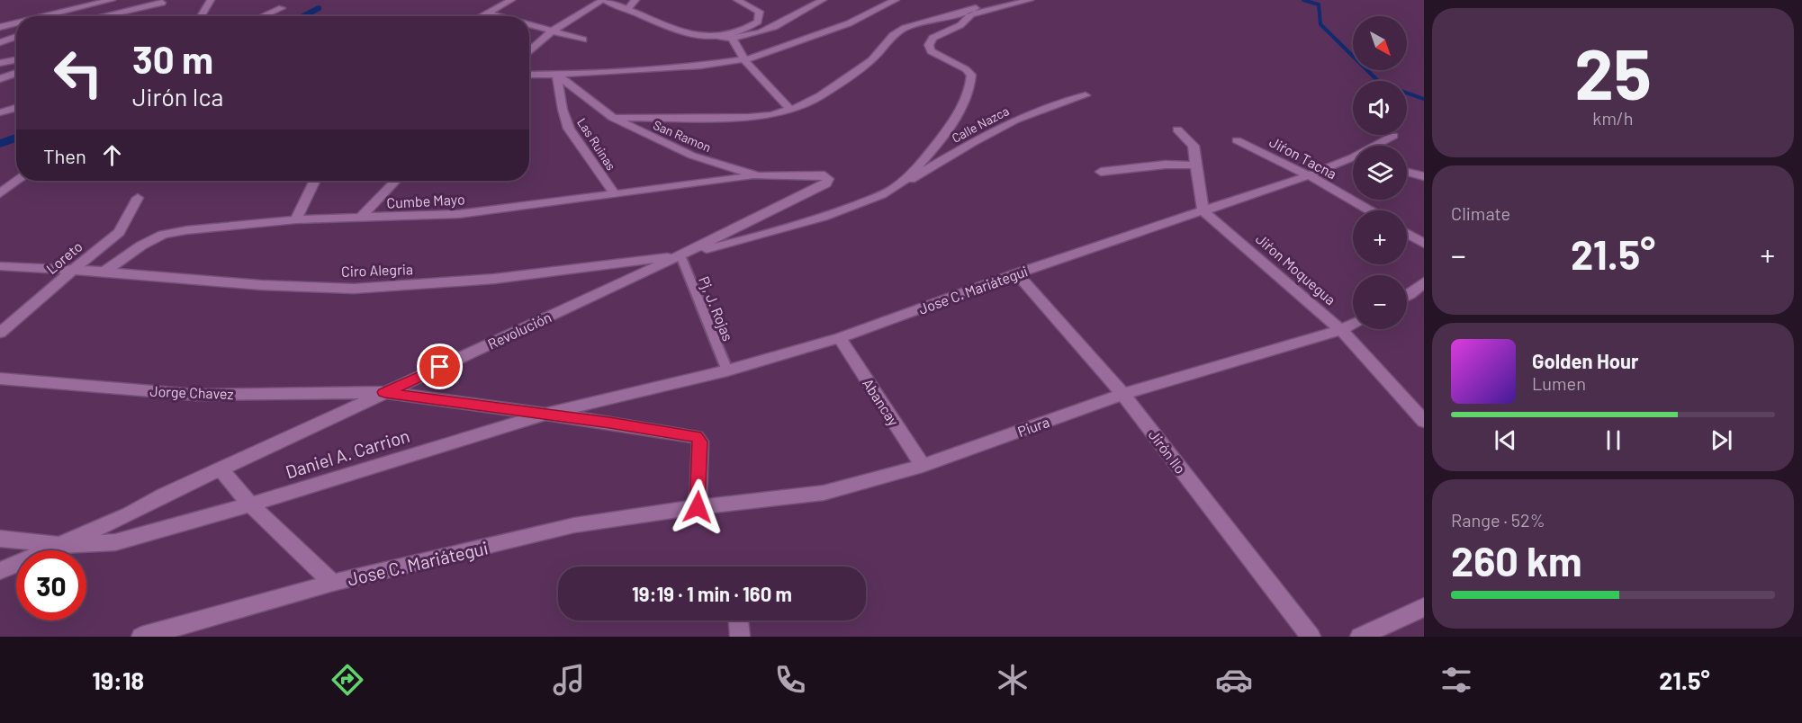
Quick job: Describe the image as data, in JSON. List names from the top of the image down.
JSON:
{
  "streets": {
    "street": [
      "Calle Nazca",
      "San Ramon",
      "Las Ruinas",
      "Jiŕon Tacna",
      "Cumbe Mayo",
      "Loreto",
      "Jiŕon Moquegua",
      "Ciro Alegria",
      "Jose C. Mariátegui",
      "Revolución",
      "Jorge Chavez",
      "Abancay",
      "Piura",
      "Jirón Ilo",
      "Daniel A. Carrion"
    ],
    "lane": ["Pj, J. Rojas"]
  },
  "crossings": [
    ["Calle Nazca", "Ciro Alegria"],
    ["Calle Nazca", "Pj, J. Rojas"],
    ["Calle Nazca", "Revolución"],
    ["San Ramon", "Las Ruinas"],
    ["San Ramon", "Cumbe Mayo"],
    ["San Ramon", "Revolución"],
    ["Las Ruinas", "Cumbe Mayo"],
    ["Jiŕon Tacna", "Jose C. Mariátegui"],
    ["Cumbe Mayo", "Ciro Alegria"],
    ["Loreto", "Ciro Alegria"],
    ["Jiŕon Moquegua", "Jose C. Mariátegui"],
    ["Jiŕon Moquegua", "Piura"],
    ["Ciro Alegria", "Pj, J. Rojas"],
    ["Ciro Alegria", "Revolución"],
    ["Jose C. Mariátegui", "Pj, J. Rojas"],
    ["Jose C. Mariátegui", "Jorge Chavez"],
    ["Jose C. Mariátegui", "Abancay"],
    ["Jose C. Mariátegui", "Piura"],
    ["Jose C. Mariátegui", "Jirón Ilo"],
    ["Jose C. Mariátegui", "Daniel A. Carrion"],
    ["Pj, J. Rojas", "Revolución"],
    ["Revolución", "Jorge Chavez"],
    ["Revolución", "Daniel A. Carrion"],
    ["Jorge Chavez", "Piura"],
    ["Jorge Chavez", "Daniel A. Carrion"],
    ["Abancay", "Piura"],
    ["Piura", "Jirón Ilo"]
  ],
  "north": "bottom right",
  "page": {
    "tile": [
      ["25", "km/h"],
      "Climate",
      ["Range · 52%", "260 km"]
    ],
    "map_buttons": ["+", "−"],
    "turn": ["30 m", "Jirón Ica"],
    "then": "Then",
    "heat": ["−", "21.5°", "+"],
    "song": ["Golden Hour", "Lumen"],
    "limit": "30",
    "trip": "19:19 · 1 min · 160 m",
    "tabs": ["19:18", "21.5°"]
  }
}
